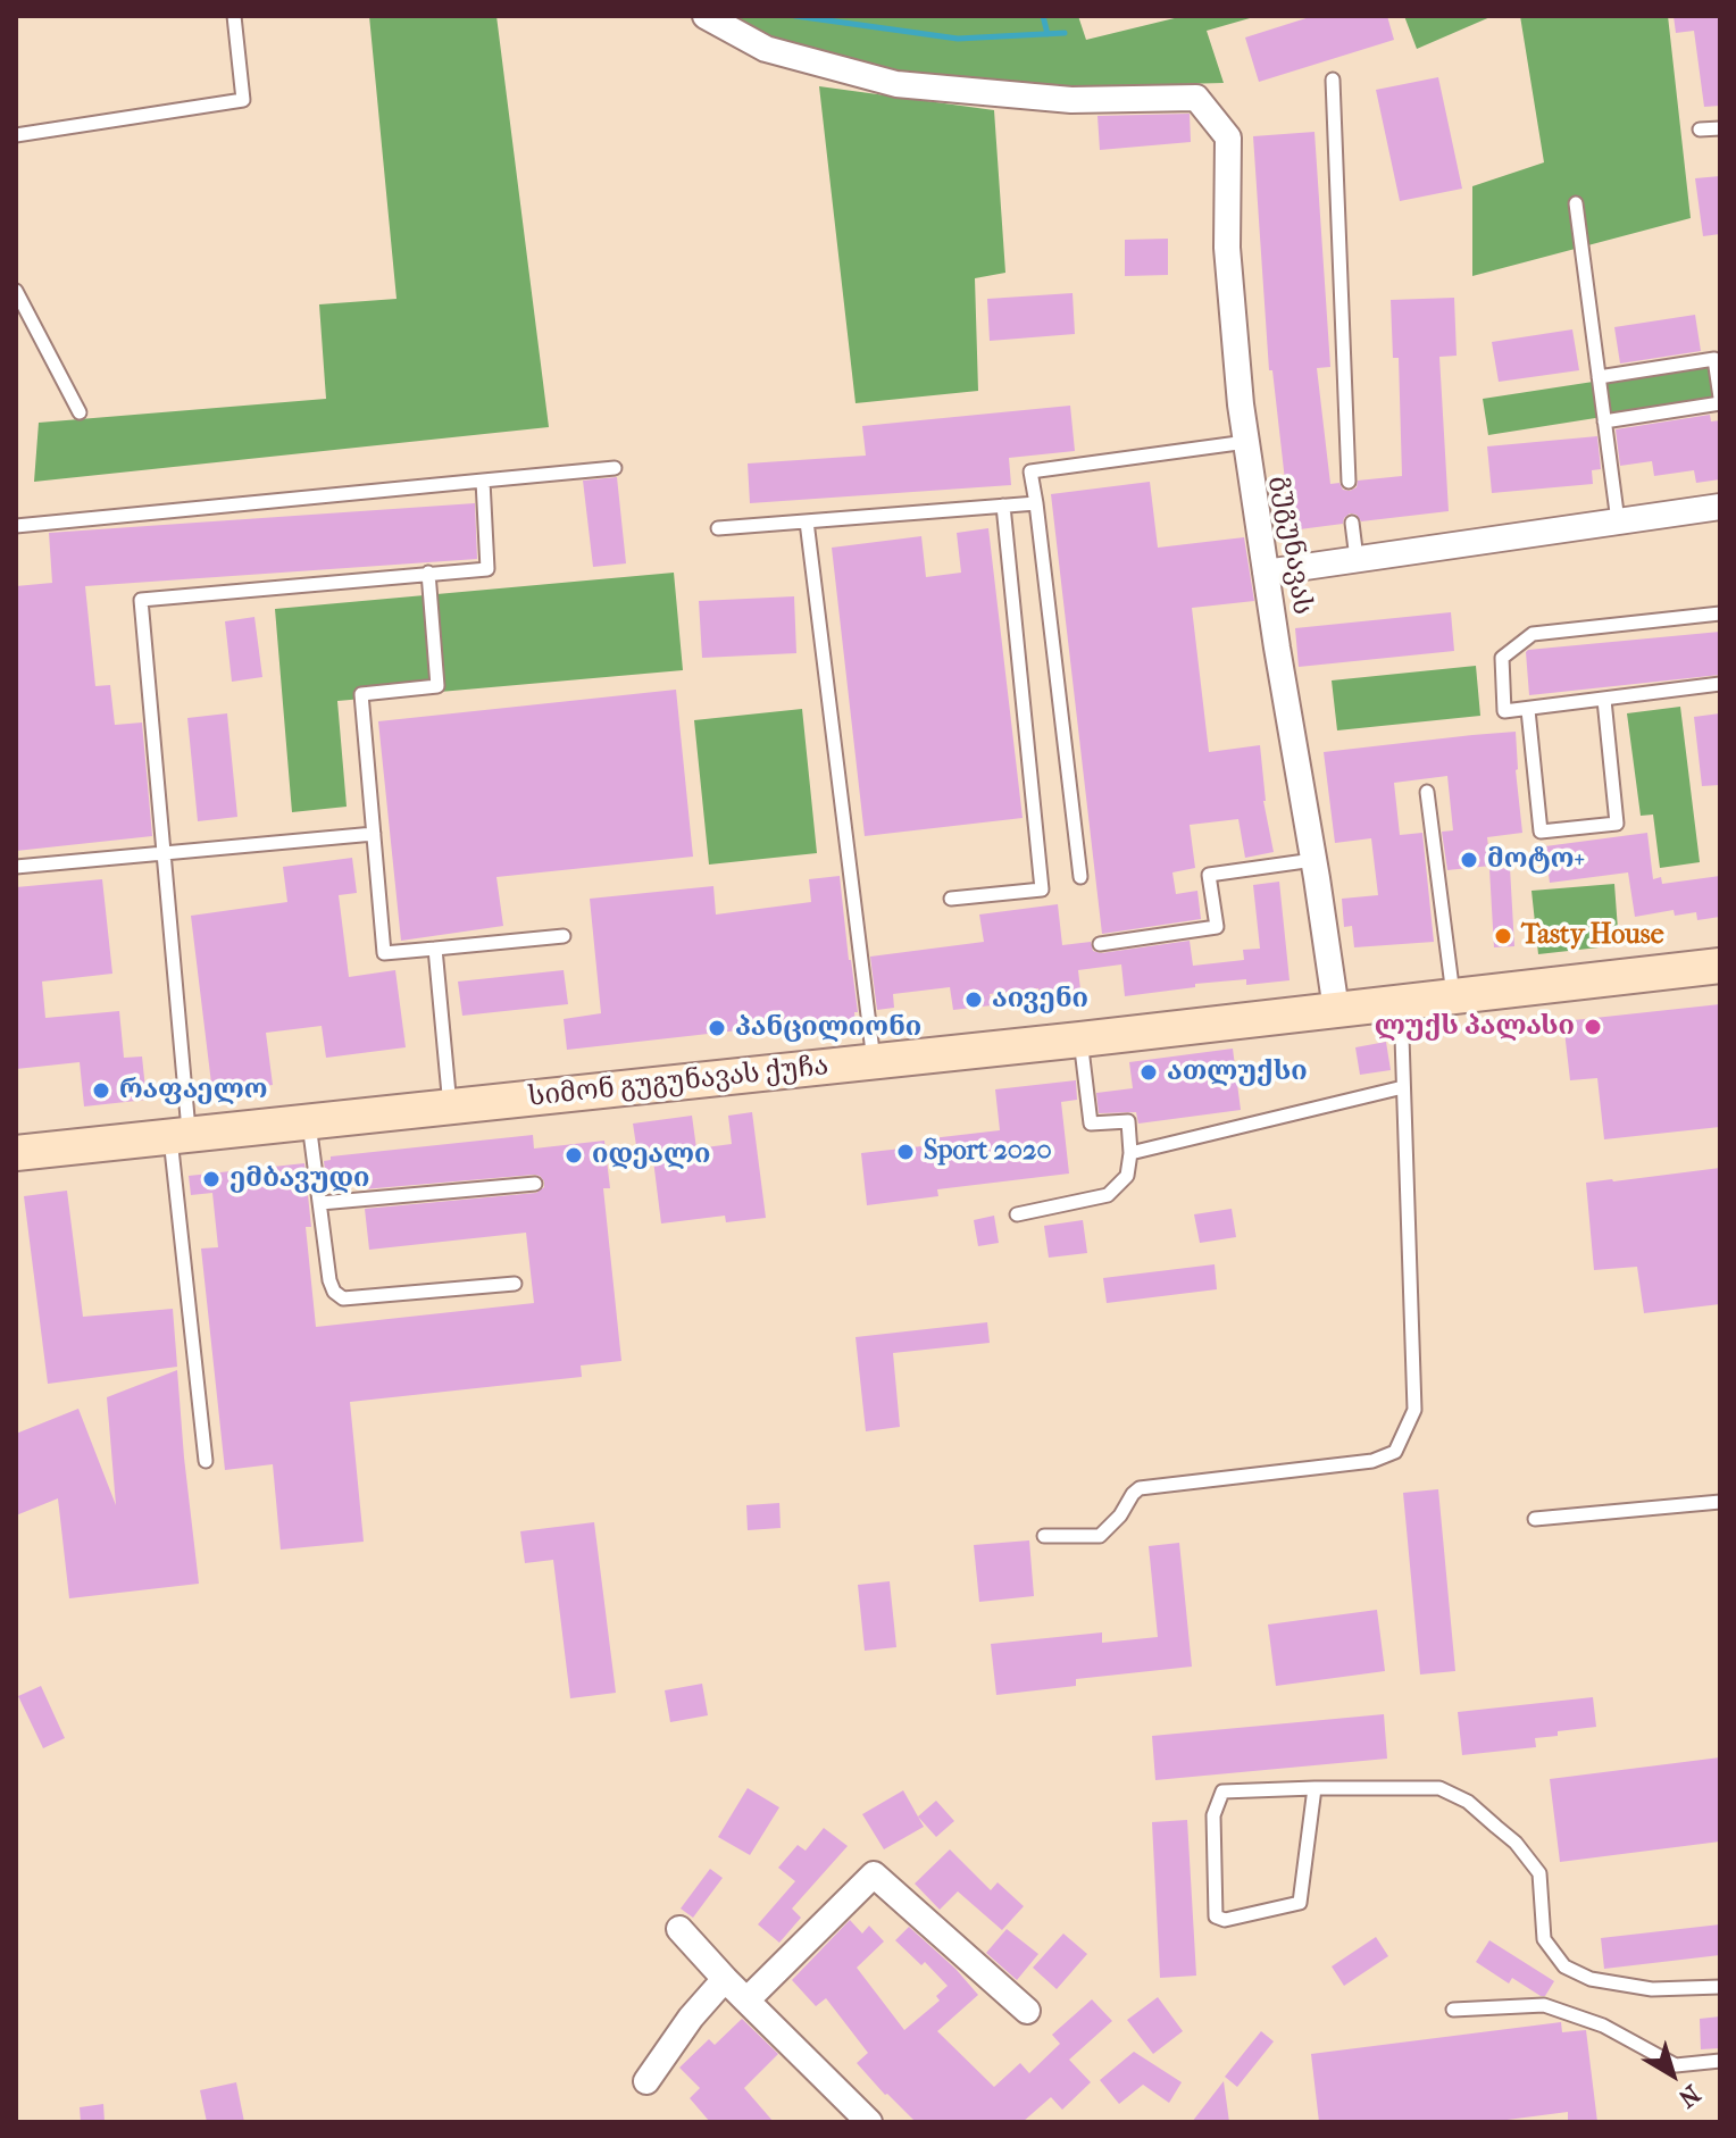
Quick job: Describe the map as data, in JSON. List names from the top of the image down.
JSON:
{
  "streets": {
    "main road": ["სიმონ გუგუნავას ქუჩა"],
    "street": ["გუგუნავას"]
  },
  "crossings": [
    ["გუგუნავას", "სიმონ გუგუნავას ქუჩა"]
  ],
  "places": [
    "მოტო+",
    "Tasty House",
    "აივენი",
    "ლუქს პალასი",
    "პანცილიონი",
    "ათლუქსი",
    "რაფაელო",
    "Sport 2020",
    "იდეალი",
    "ემბავუდი"
  ],
  "north": "bottom right"
}
